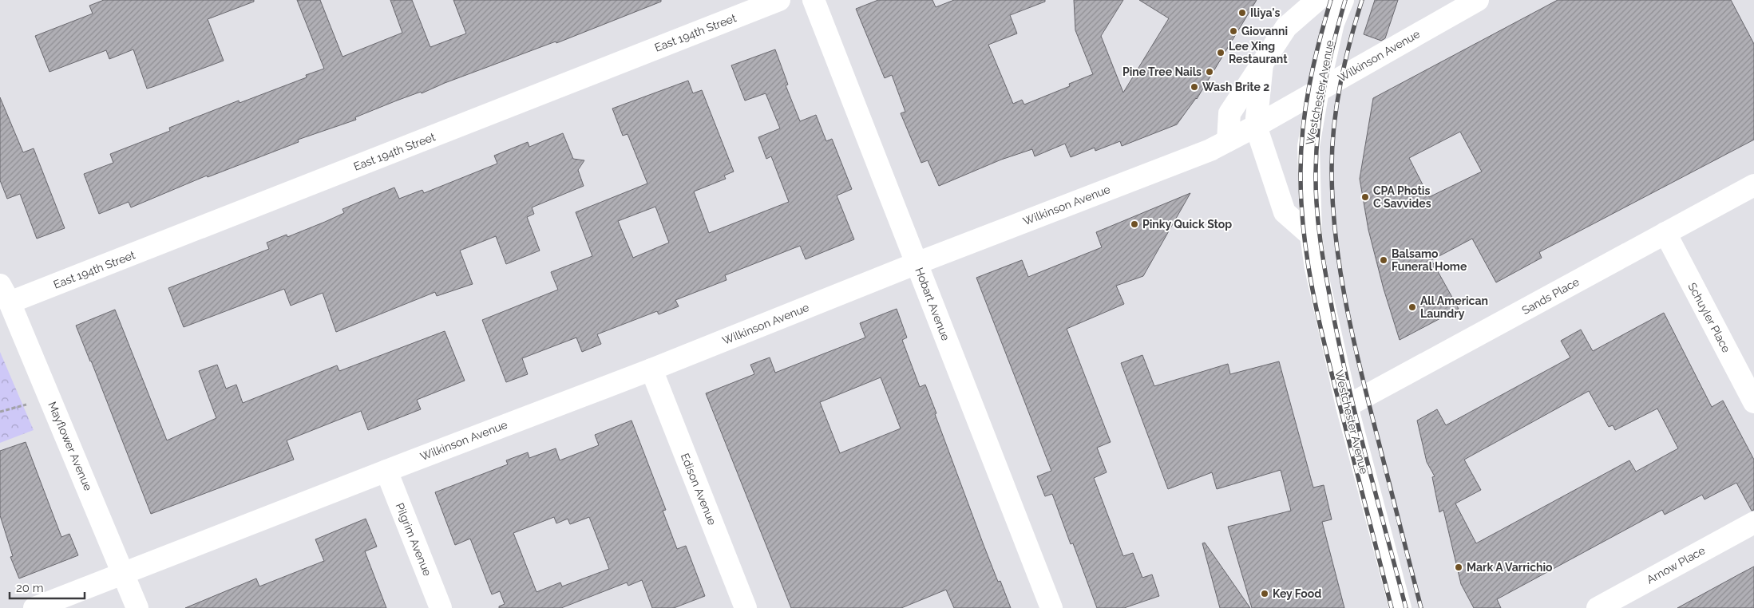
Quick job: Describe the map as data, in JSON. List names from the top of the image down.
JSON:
{
  "streets": {
    "street": [
      "East 194th Street",
      "Wilkinson Avenue",
      "Westchester Avenue",
      "Sands Place",
      "Hobart Avenue",
      "Schuyler Place",
      "Mayflower Avenue",
      "Edison Avenue",
      "Pilgrim Avenue",
      "Arnow Place"
    ]
  },
  "crossings": [
    ["East 194th Street", "Mayflower Avenue"],
    ["Wilkinson Avenue", "Westchester Avenue"],
    ["Wilkinson Avenue", "Hobart Avenue"],
    ["Wilkinson Avenue", "Mayflower Avenue"],
    ["Wilkinson Avenue", "Edison Avenue"],
    ["Wilkinson Avenue", "Pilgrim Avenue"],
    ["Westchester Avenue", "Sands Place"],
    ["Sands Place", "Schuyler Place"]
  ],
  "places": [
    "Iliya's",
    "Giovanni",
    "Lee Xing Restaurant",
    "Pine Tree Nails",
    "Wash Brite 2",
    "CPA Photis C Savvides",
    "Pinky Quick Stop",
    "Balsamo Funeral Home",
    "All American Laundry",
    "Mark A Varrichio",
    "Key Food"
  ],
  "scale_bar": "20 m"
}
